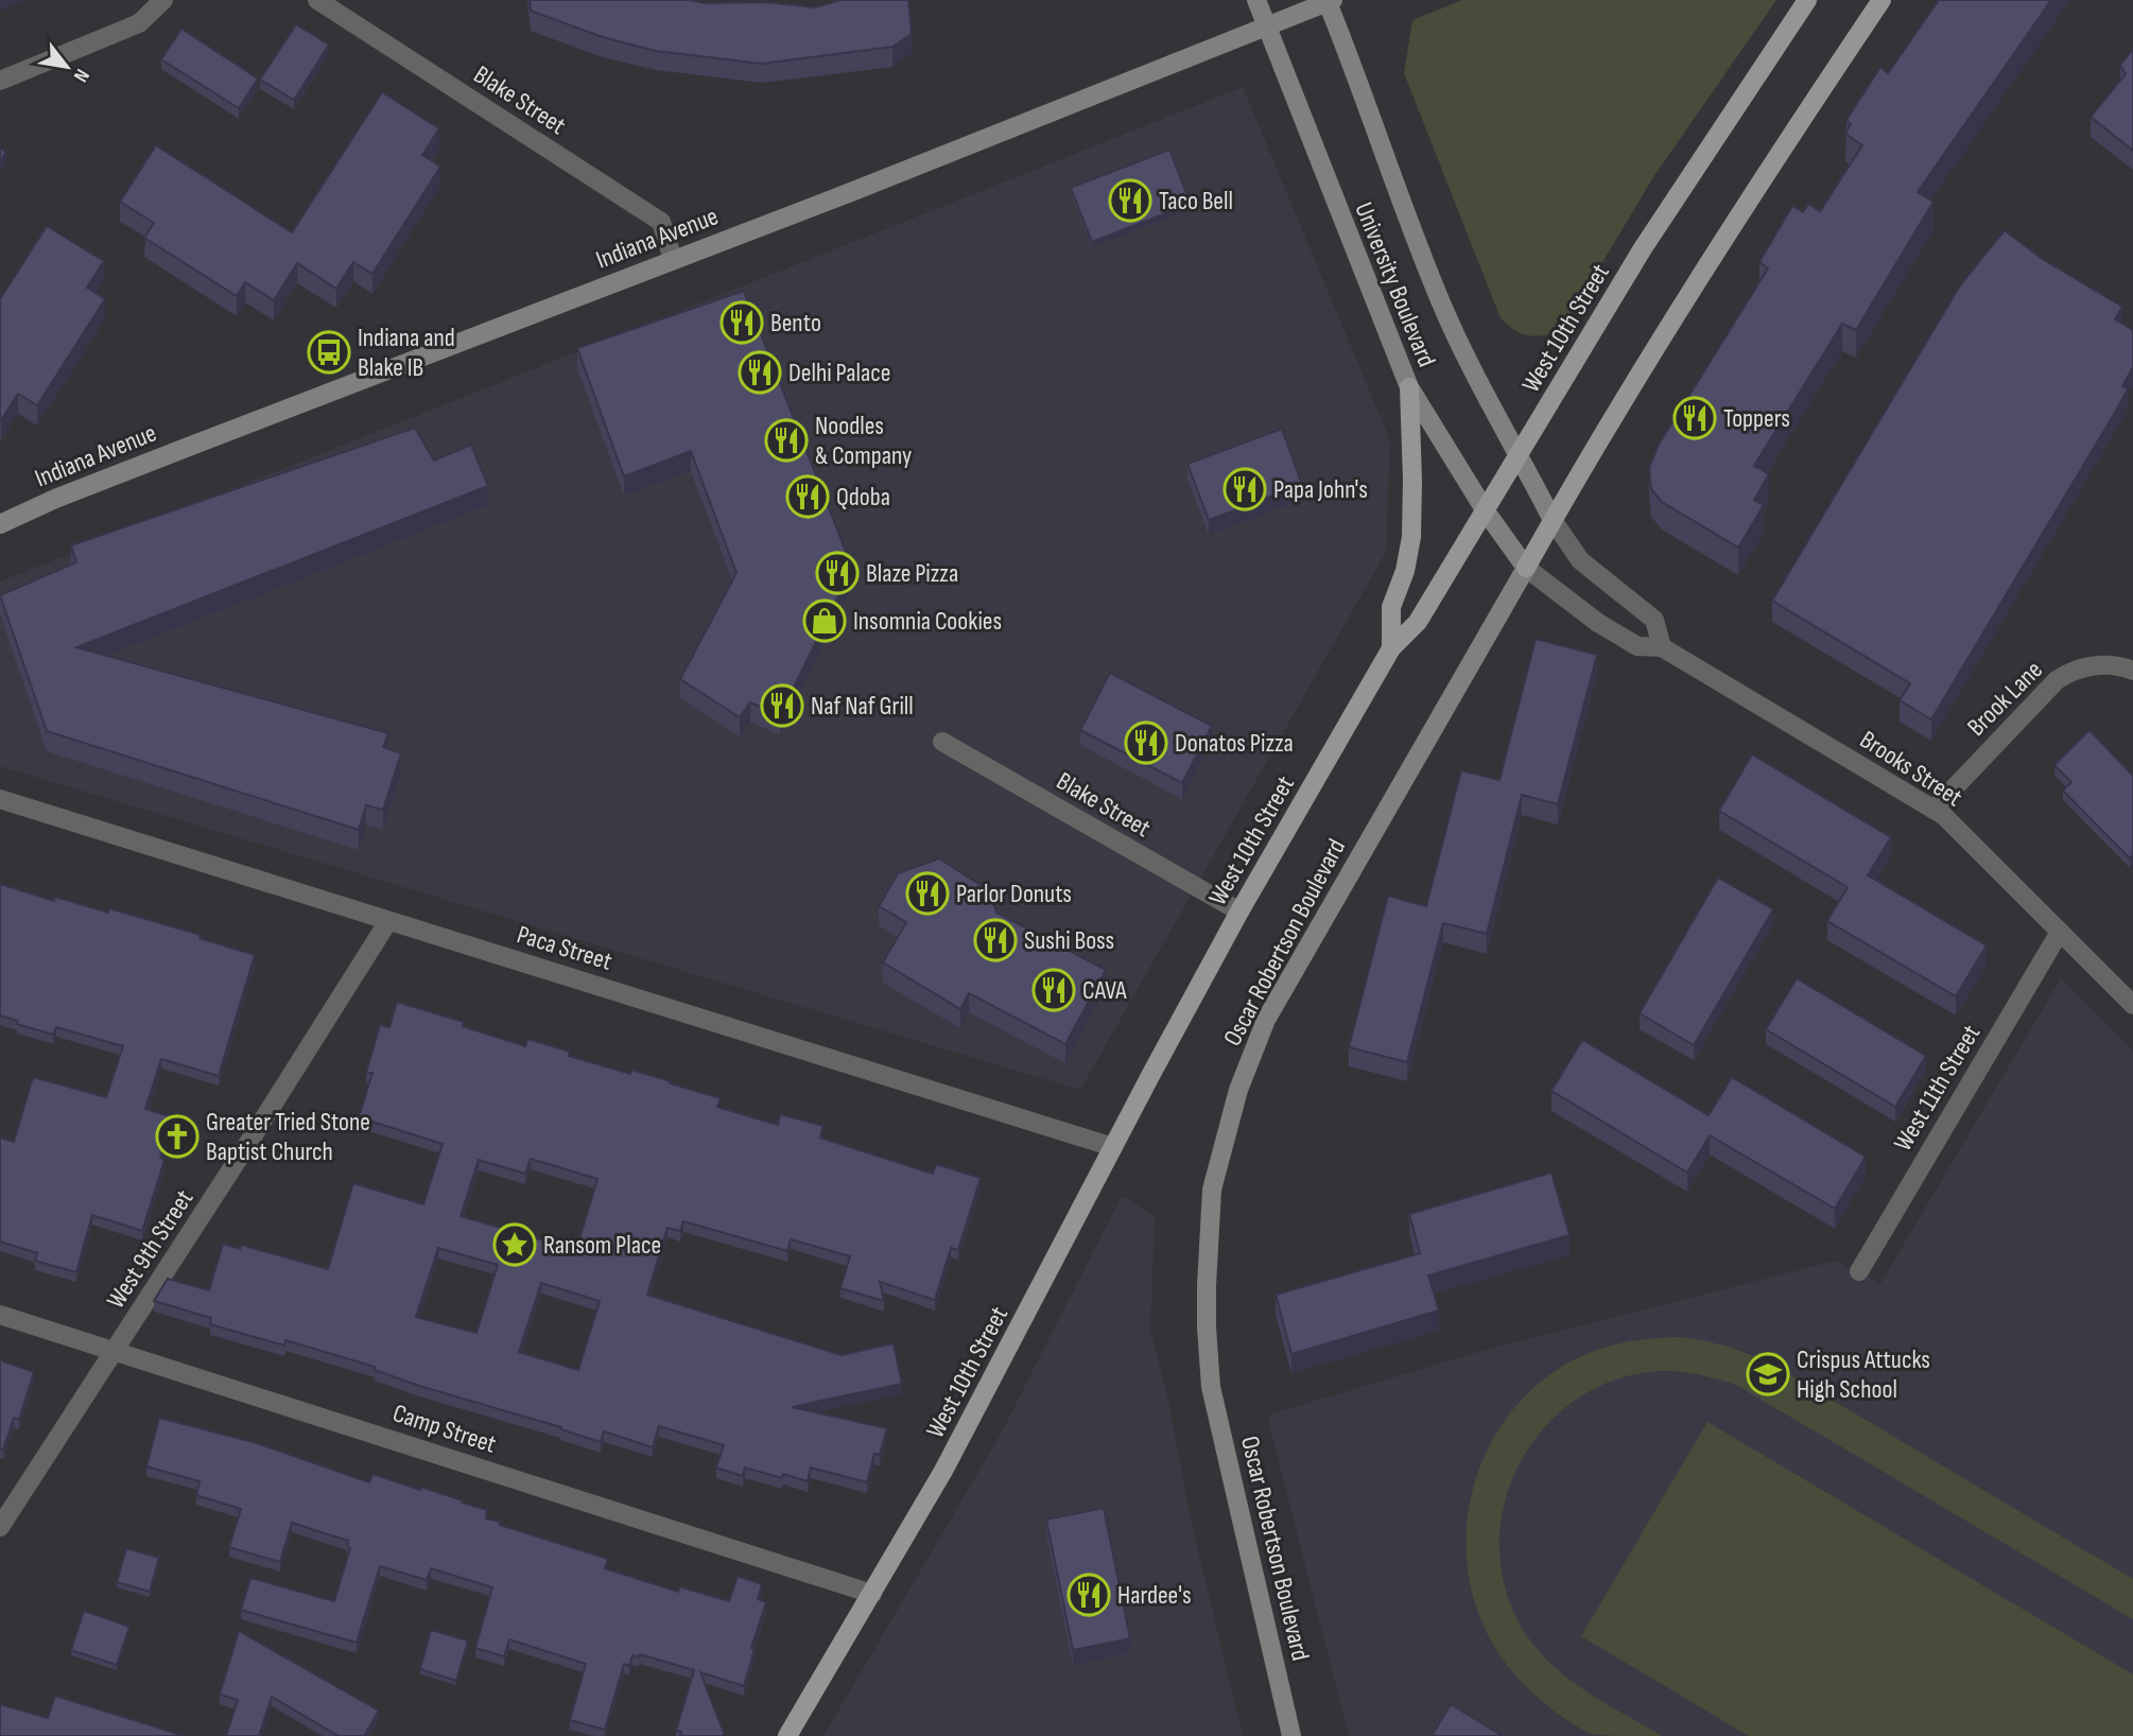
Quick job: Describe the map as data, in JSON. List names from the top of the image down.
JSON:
{
  "streets": {
    "main road": [
      "Indiana Avenue",
      "University Boulevard",
      "West 10th Street",
      "Oscar Robertson Boulevard"
    ],
    "street": [
      "Blake Street",
      "Brook Lane",
      "Brooks Street",
      "Paca Street",
      "West 11th Street",
      "West 9th Street",
      "Camp Street"
    ]
  },
  "crossings": [
    ["Blake Street", "Indiana Avenue"],
    ["Blake Street", "West 10th Street"],
    ["Indiana Avenue", "University Boulevard"],
    ["University Boulevard", "West 10th Street"],
    ["University Boulevard", "Brooks Street"],
    ["University Boulevard", "Oscar Robertson Boulevard"],
    ["West 10th Street", "Paca Street"],
    ["West 10th Street", "Camp Street"],
    ["Brook Lane", "Brooks Street"],
    ["Brooks Street", "Oscar Robertson Boulevard"],
    ["Brooks Street", "West 11th Street"],
    ["Paca Street", "West 9th Street"],
    ["West 9th Street", "Camp Street"]
  ],
  "places": {
    "restaurant": [
      "Taco Bell",
      "Bento",
      "Delhi Palace",
      "Toppers",
      "Noodles & Company",
      "Papa John's",
      "Qdoba",
      "Blaze Pizza",
      "Naf Naf Grill",
      "Donatos Pizza",
      "Parlor Donuts",
      "Sushi Boss",
      "CAVA",
      "Hardee's"
    ],
    "bus stop": ["Indiana and Blake IB"],
    "shop": ["Insomnia Cookies"],
    "church": ["Greater Tried Stone Baptist Church"],
    "place": ["Ransom Place"],
    "school or university": ["Crispus Attucks High School"]
  },
  "north": "bottom right"
}
